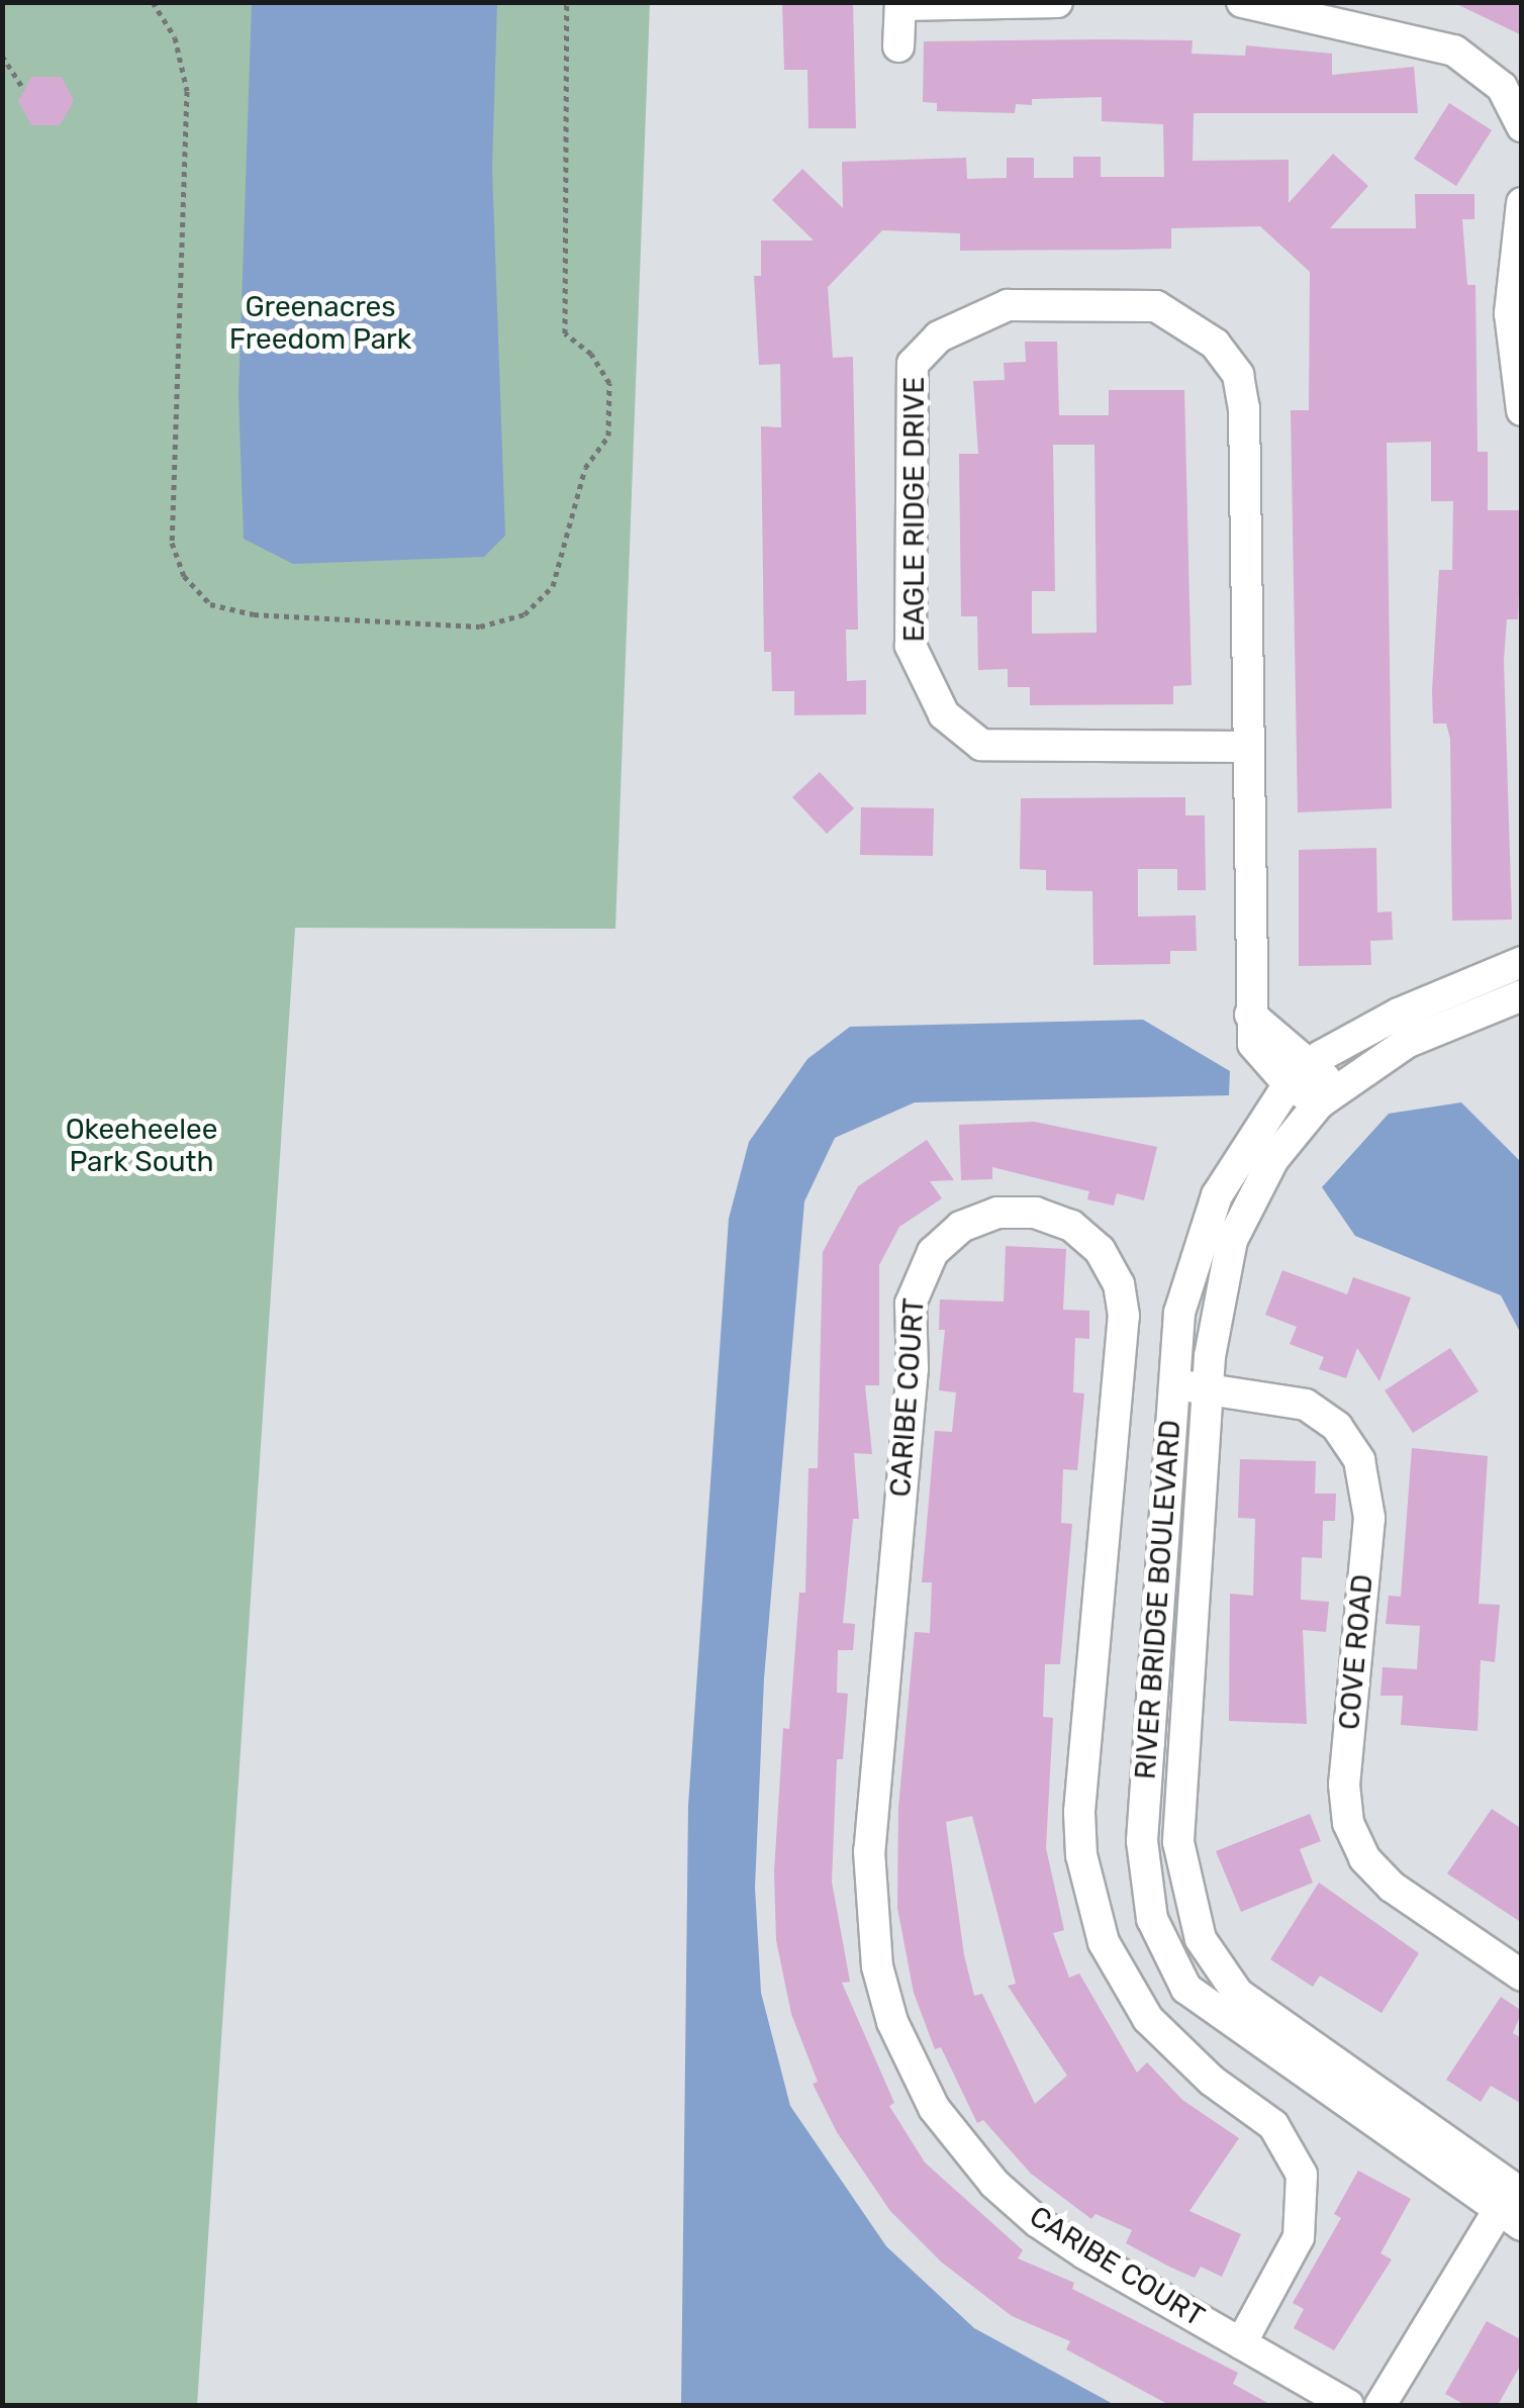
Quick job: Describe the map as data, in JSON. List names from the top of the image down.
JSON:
{
  "streets": {
    "street": [
      "EAGLE RIDGE DRIVE",
      "CARIBE COURT",
      "RIVER BRIDGE BOULEVARD",
      "COVE ROAD"
    ]
  },
  "crossings": [
    ["EAGLE RIDGE DRIVE", "RIVER BRIDGE BOULEVARD"],
    ["RIVER BRIDGE BOULEVARD", "COVE ROAD"]
  ],
  "parks": ["Greenacres Freedom Park", "Okeeheelee Park South"]
}
